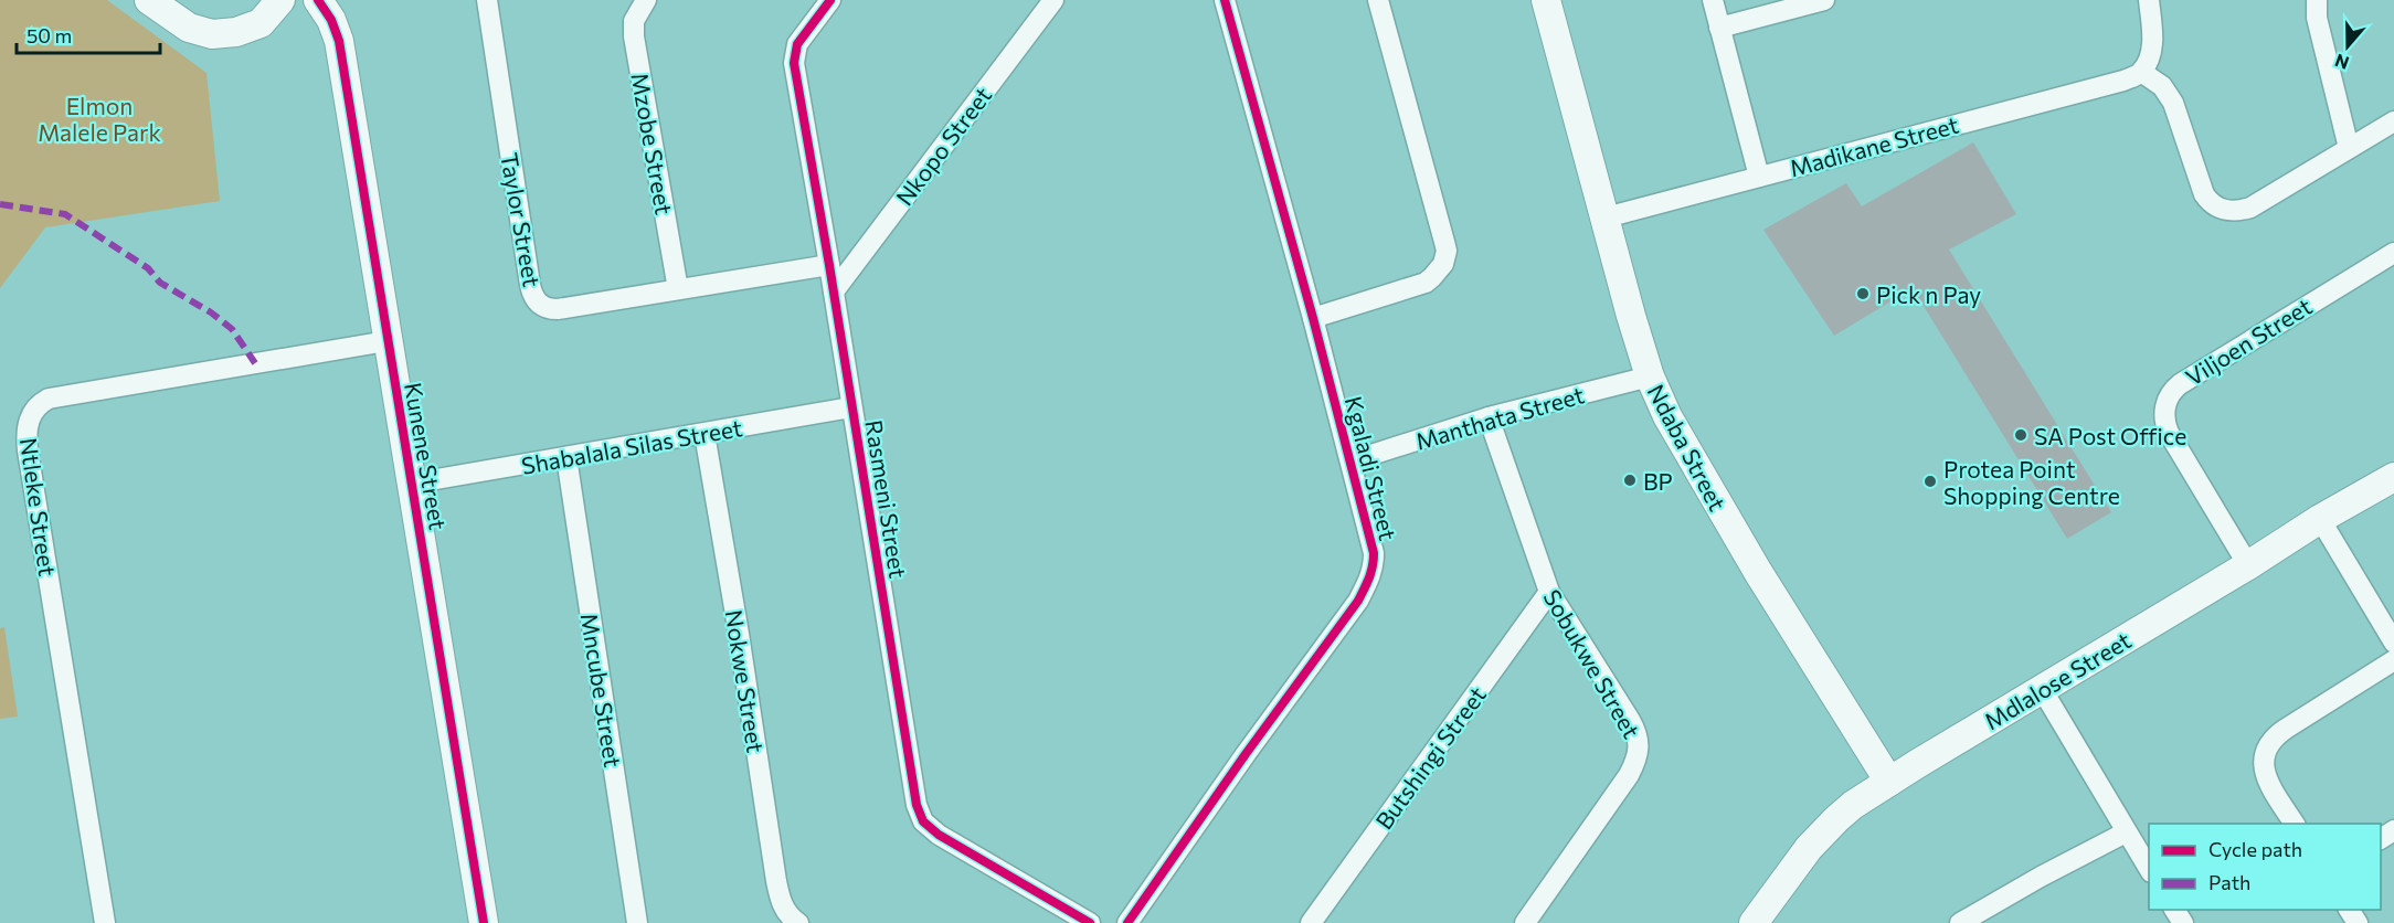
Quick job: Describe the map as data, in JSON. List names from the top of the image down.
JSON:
{
  "streets": {
    "street": [
      "Mzobe Street",
      "Nkopo Street",
      "Madikane Street",
      "Taylor Street",
      "Viljoen Street",
      "Manthata Street",
      "Shabalala Silas Street",
      "Ndaba Street",
      "Kunene Street",
      "Kgaladi Street",
      "Rasmeni Street",
      "Ntleke Street",
      "Sobukwe Street",
      "Mdlalose Street",
      "Nokwe Street",
      "Mncube Street",
      "Butshingi Street"
    ]
  },
  "crossings": [
    ["Mzobe Street", "Taylor Street"],
    ["Nkopo Street", "Rasmeni Street"],
    ["Madikane Street", "Ndaba Street"],
    ["Taylor Street", "Rasmeni Street"],
    ["Viljoen Street", "Mdlalose Street"],
    ["Manthata Street", "Ndaba Street"],
    ["Manthata Street", "Kgaladi Street"],
    ["Manthata Street", "Sobukwe Street"],
    ["Shabalala Silas Street", "Kunene Street"],
    ["Shabalala Silas Street", "Rasmeni Street"],
    ["Shabalala Silas Street", "Nokwe Street"],
    ["Shabalala Silas Street", "Mncube Street"],
    ["Ndaba Street", "Mdlalose Street"],
    ["Kunene Street", "Ntleke Street"],
    ["Sobukwe Street", "Butshingi Street"]
  ],
  "parks": ["Elmon Malele Park"],
  "places": [
    "Pick n Pay",
    "SA Post Office",
    "BP",
    "Protea Point Shopping Centre"
  ],
  "legend": ["Cycle path", "Path"],
  "scale_bar": "50 m",
  "north": "bottom"
}
